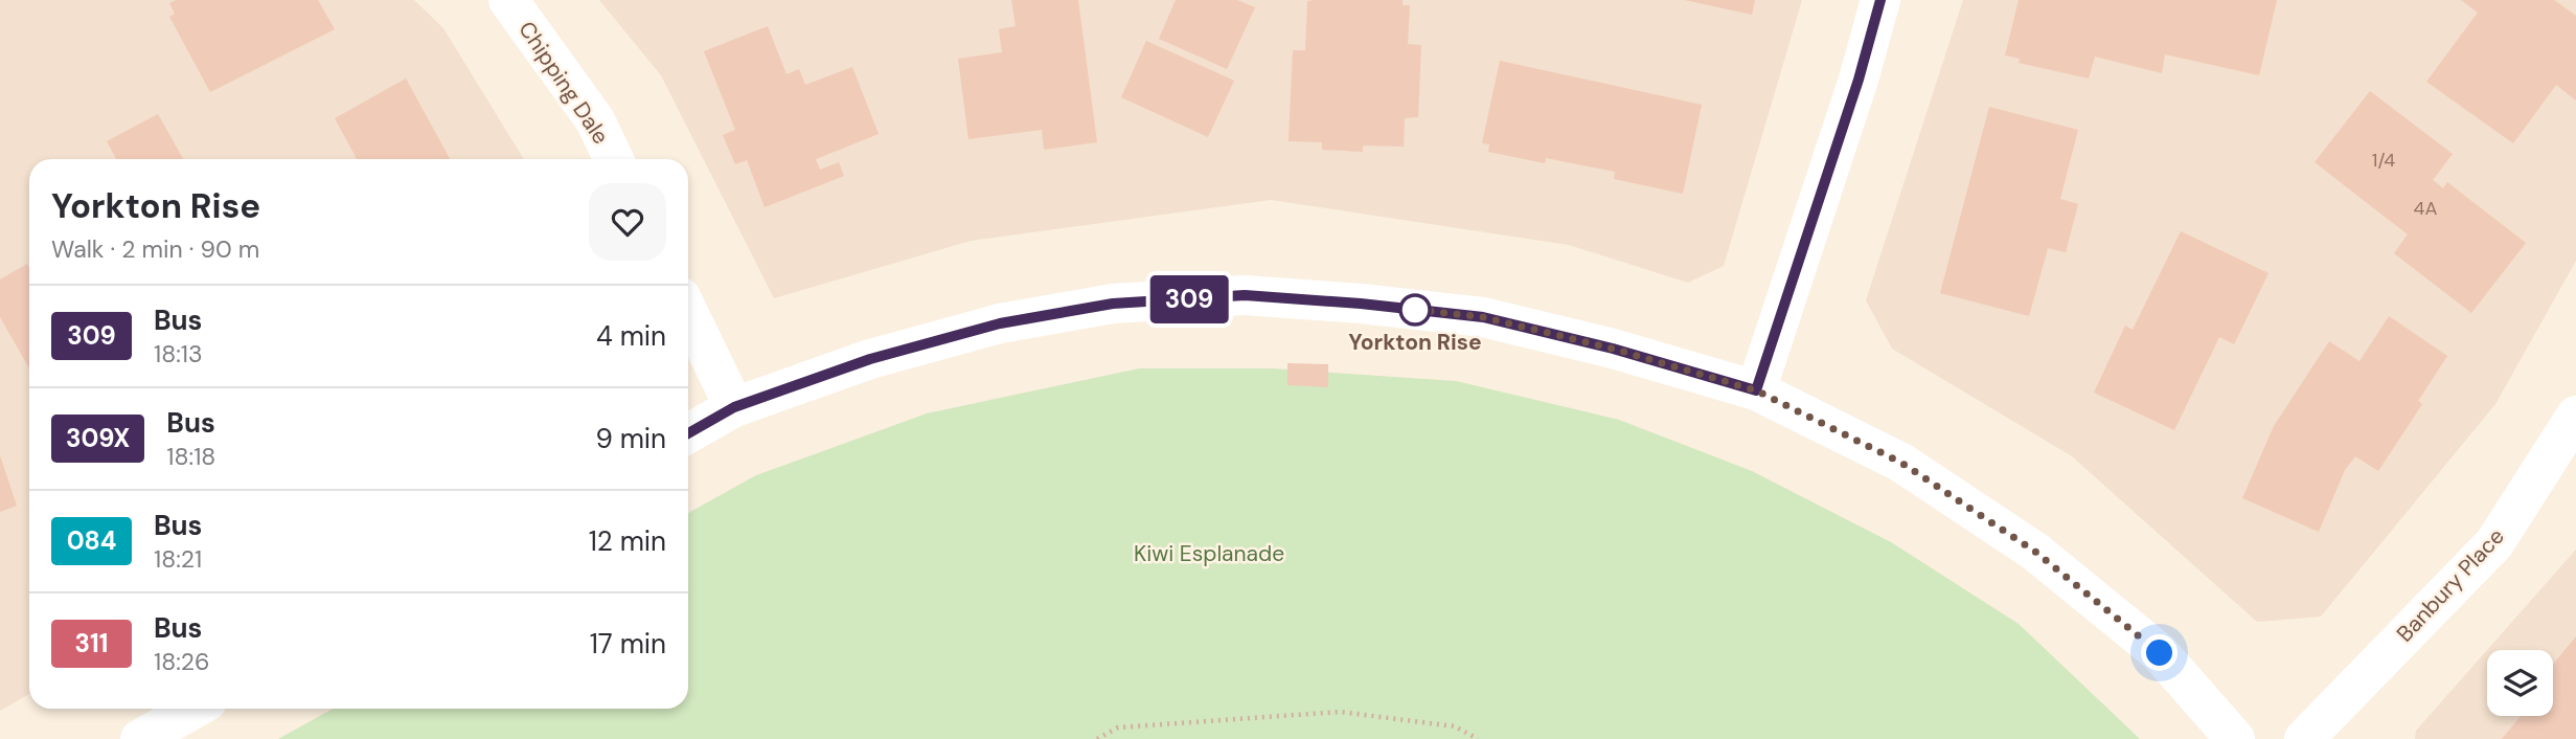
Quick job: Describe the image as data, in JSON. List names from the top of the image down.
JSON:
{
  "streets": {
    "street": ["Chipping Dale", "Banbury Place"]
  },
  "parks": ["Kiwi Esplanade"],
  "places": ["Yorkton Rise"],
  "lines": ["bus line 309"],
  "house_numbers": ["1/4", "4A"],
  "page": {
    "on_map": "309",
    "heading": ["Yorkton Rise", "Walk · 2 min · 90 m"],
    "list": [
      {
        "mark": "309",
        "name": "Bus",
        "note": "18:13",
        "value": "4 min"
      },
      {
        "mark": "309X",
        "name": "Bus",
        "note": "18:18",
        "value": "9 min"
      },
      {
        "mark": "084",
        "name": "Bus",
        "note": "18:21",
        "value": "12 min"
      },
      {
        "mark": "311",
        "name": "Bus",
        "note": "18:26",
        "value": "17 min"
      }
    ]
  }
}
